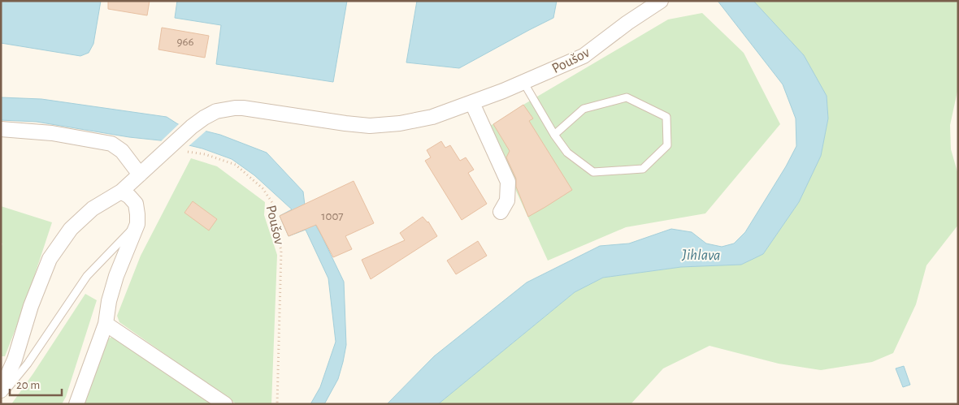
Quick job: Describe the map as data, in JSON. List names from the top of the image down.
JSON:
{
  "streets": {
    "street": ["Poušov"]
  },
  "water": ["Jihlava"],
  "house_numbers": ["966", "1007"],
  "scale_bar": "20 m"
}
